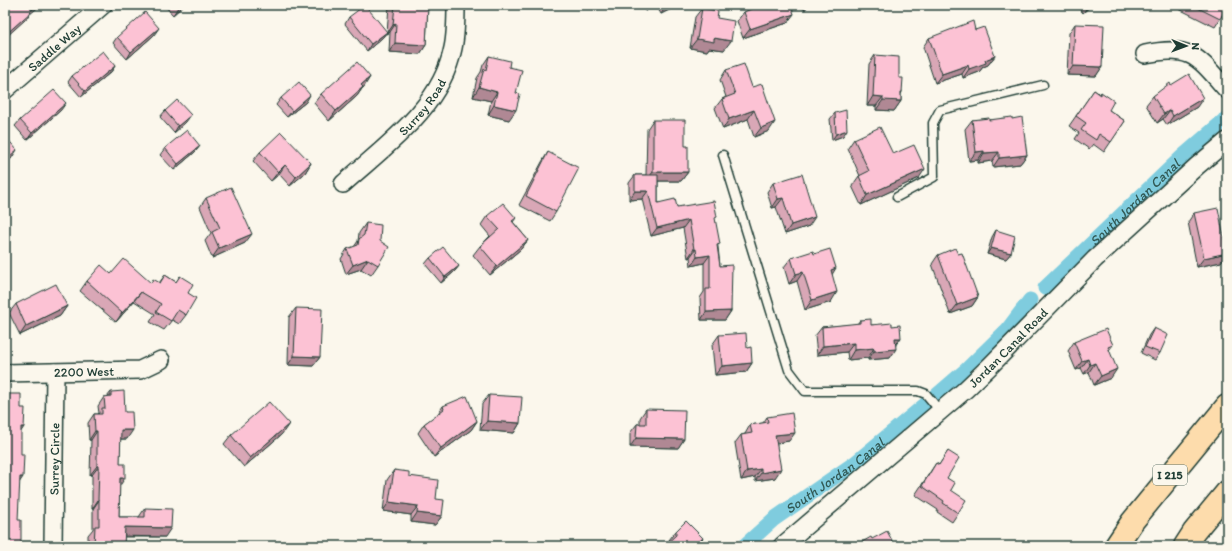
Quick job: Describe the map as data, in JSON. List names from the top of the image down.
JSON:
{
  "streets": {
    "highway": ["I 215"],
    "street": [
      "Saddle Way",
      "Surrey Road",
      "Jordan Canal Road",
      "2200 West",
      "Surrey Circle"
    ]
  },
  "crossings": [
    ["2200 West", "Surrey Circle"]
  ],
  "water": ["South Jordan Canal"],
  "north": "right"
}
